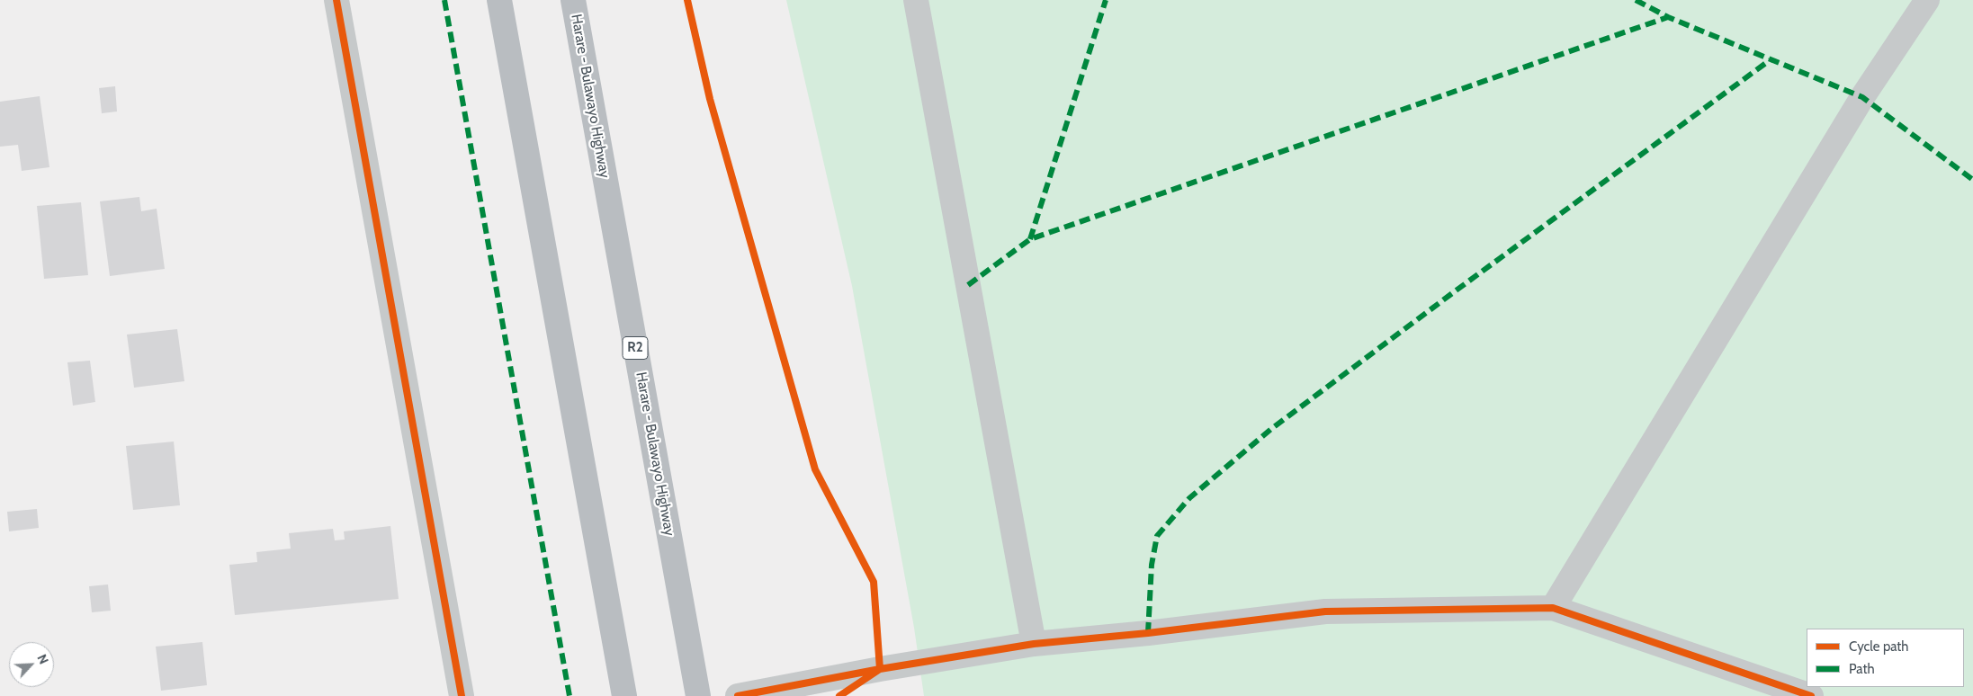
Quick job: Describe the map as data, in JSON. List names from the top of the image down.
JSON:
{
  "streets": {
    "highway": ["Harare - Bulawayo Highway", "R2"]
  },
  "legend": ["Cycle path", "Path"],
  "north": "top right"
}
